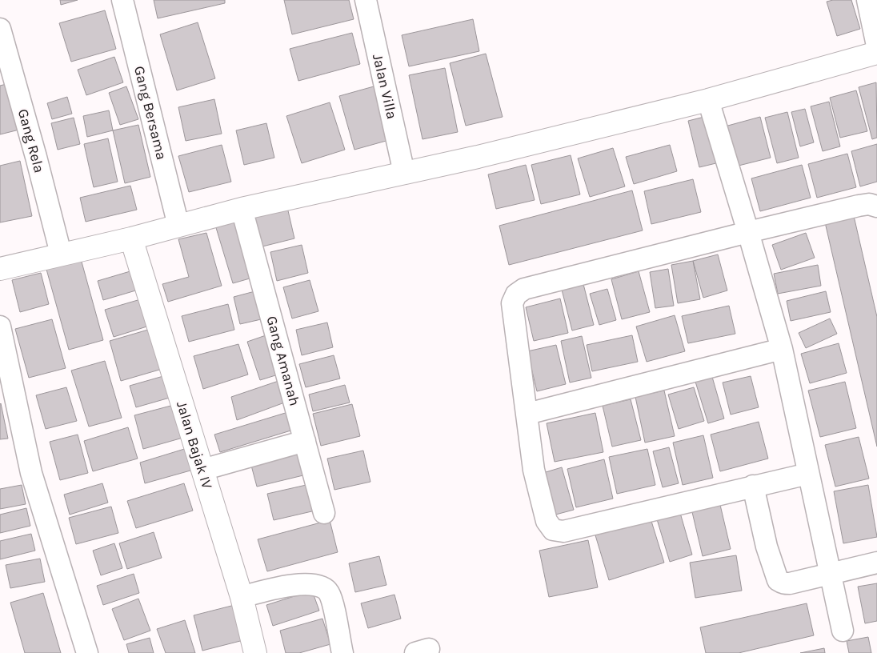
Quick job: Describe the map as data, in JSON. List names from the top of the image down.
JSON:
{
  "streets": {
    "street": [
      "Jalan Villa",
      "Gang Bersama",
      "Gang Rela",
      "Gang Amanah",
      "Jalan Bajak IV"
    ]
  }
}
